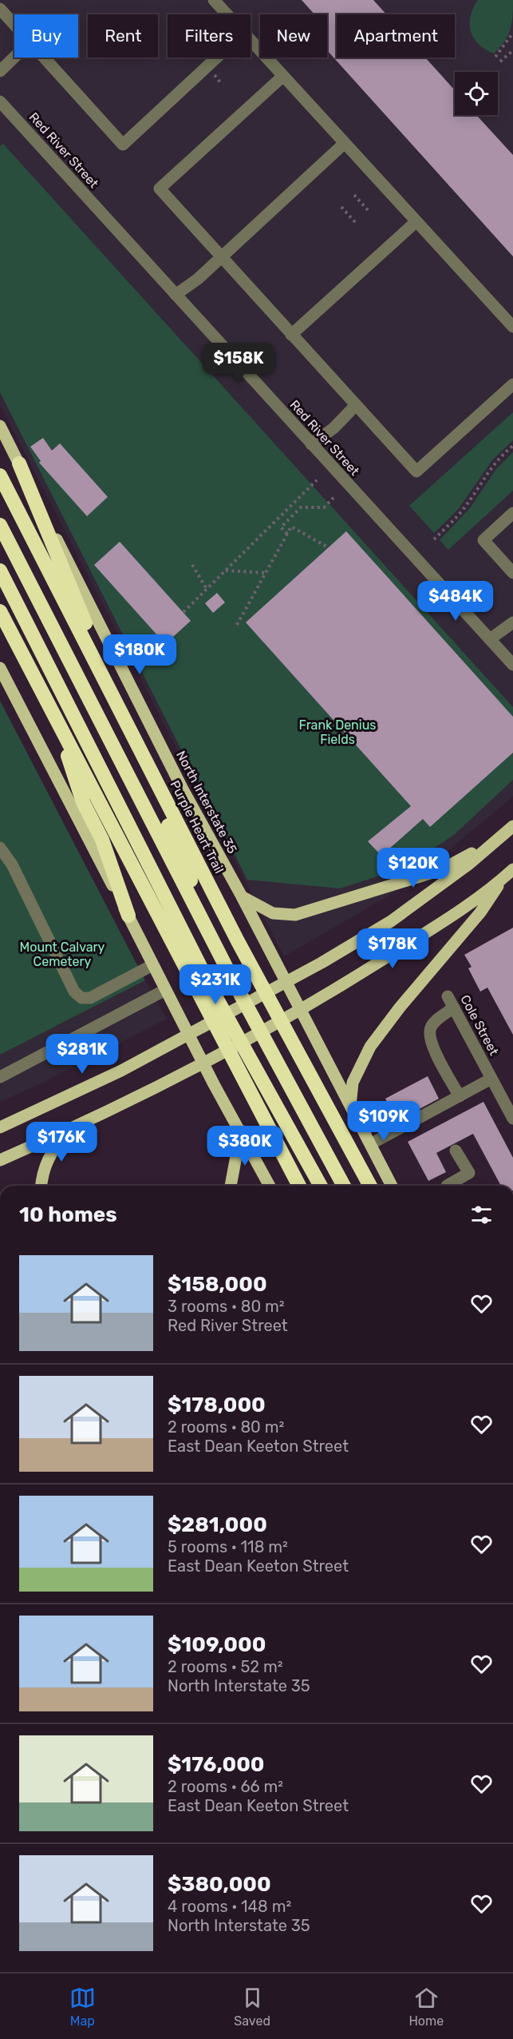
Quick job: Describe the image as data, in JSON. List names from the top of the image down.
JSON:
{
  "streets": {
    "highway": ["Purple Heart Trail"],
    "main road": ["North Interstate 35"],
    "street": ["Red River Street", "Cole Street"]
  },
  "parks": ["Frank Denius Fields", "Mount Calvary Cemetery"],
  "page": {
    "chip": [
      "Buy",
      "Rent",
      "Filters",
      "New",
      "Apartment"
    ],
    "price": [
      "$158K",
      "$484K",
      "$180K",
      "$120K",
      "$178K",
      "$231K",
      "$281K",
      "$109K",
      "$176K",
      "$380K"
    ],
    "heading": "10 homes",
    "list": [
      {
        "name": "$158,000",
        "note": "3 rooms · 80 m² · Red River Street"
      },
      {
        "name": "$178,000",
        "note": "2 rooms · 80 m² · East Dean Keeton Street"
      },
      {
        "name": "$281,000",
        "note": "5 rooms · 118 m² · East Dean Keeton Street"
      },
      {
        "name": "$109,000",
        "note": "2 rooms · 52 m² · North Interstate 35"
      },
      {
        "name": "$176,000",
        "note": "2 rooms · 66 m² · East Dean Keeton Street"
      },
      {
        "name": "$380,000",
        "note": "4 rooms · 148 m² · North Interstate 35"
      }
    ],
    "tabs": ["Map", "Saved", "Home"]
  }
}
